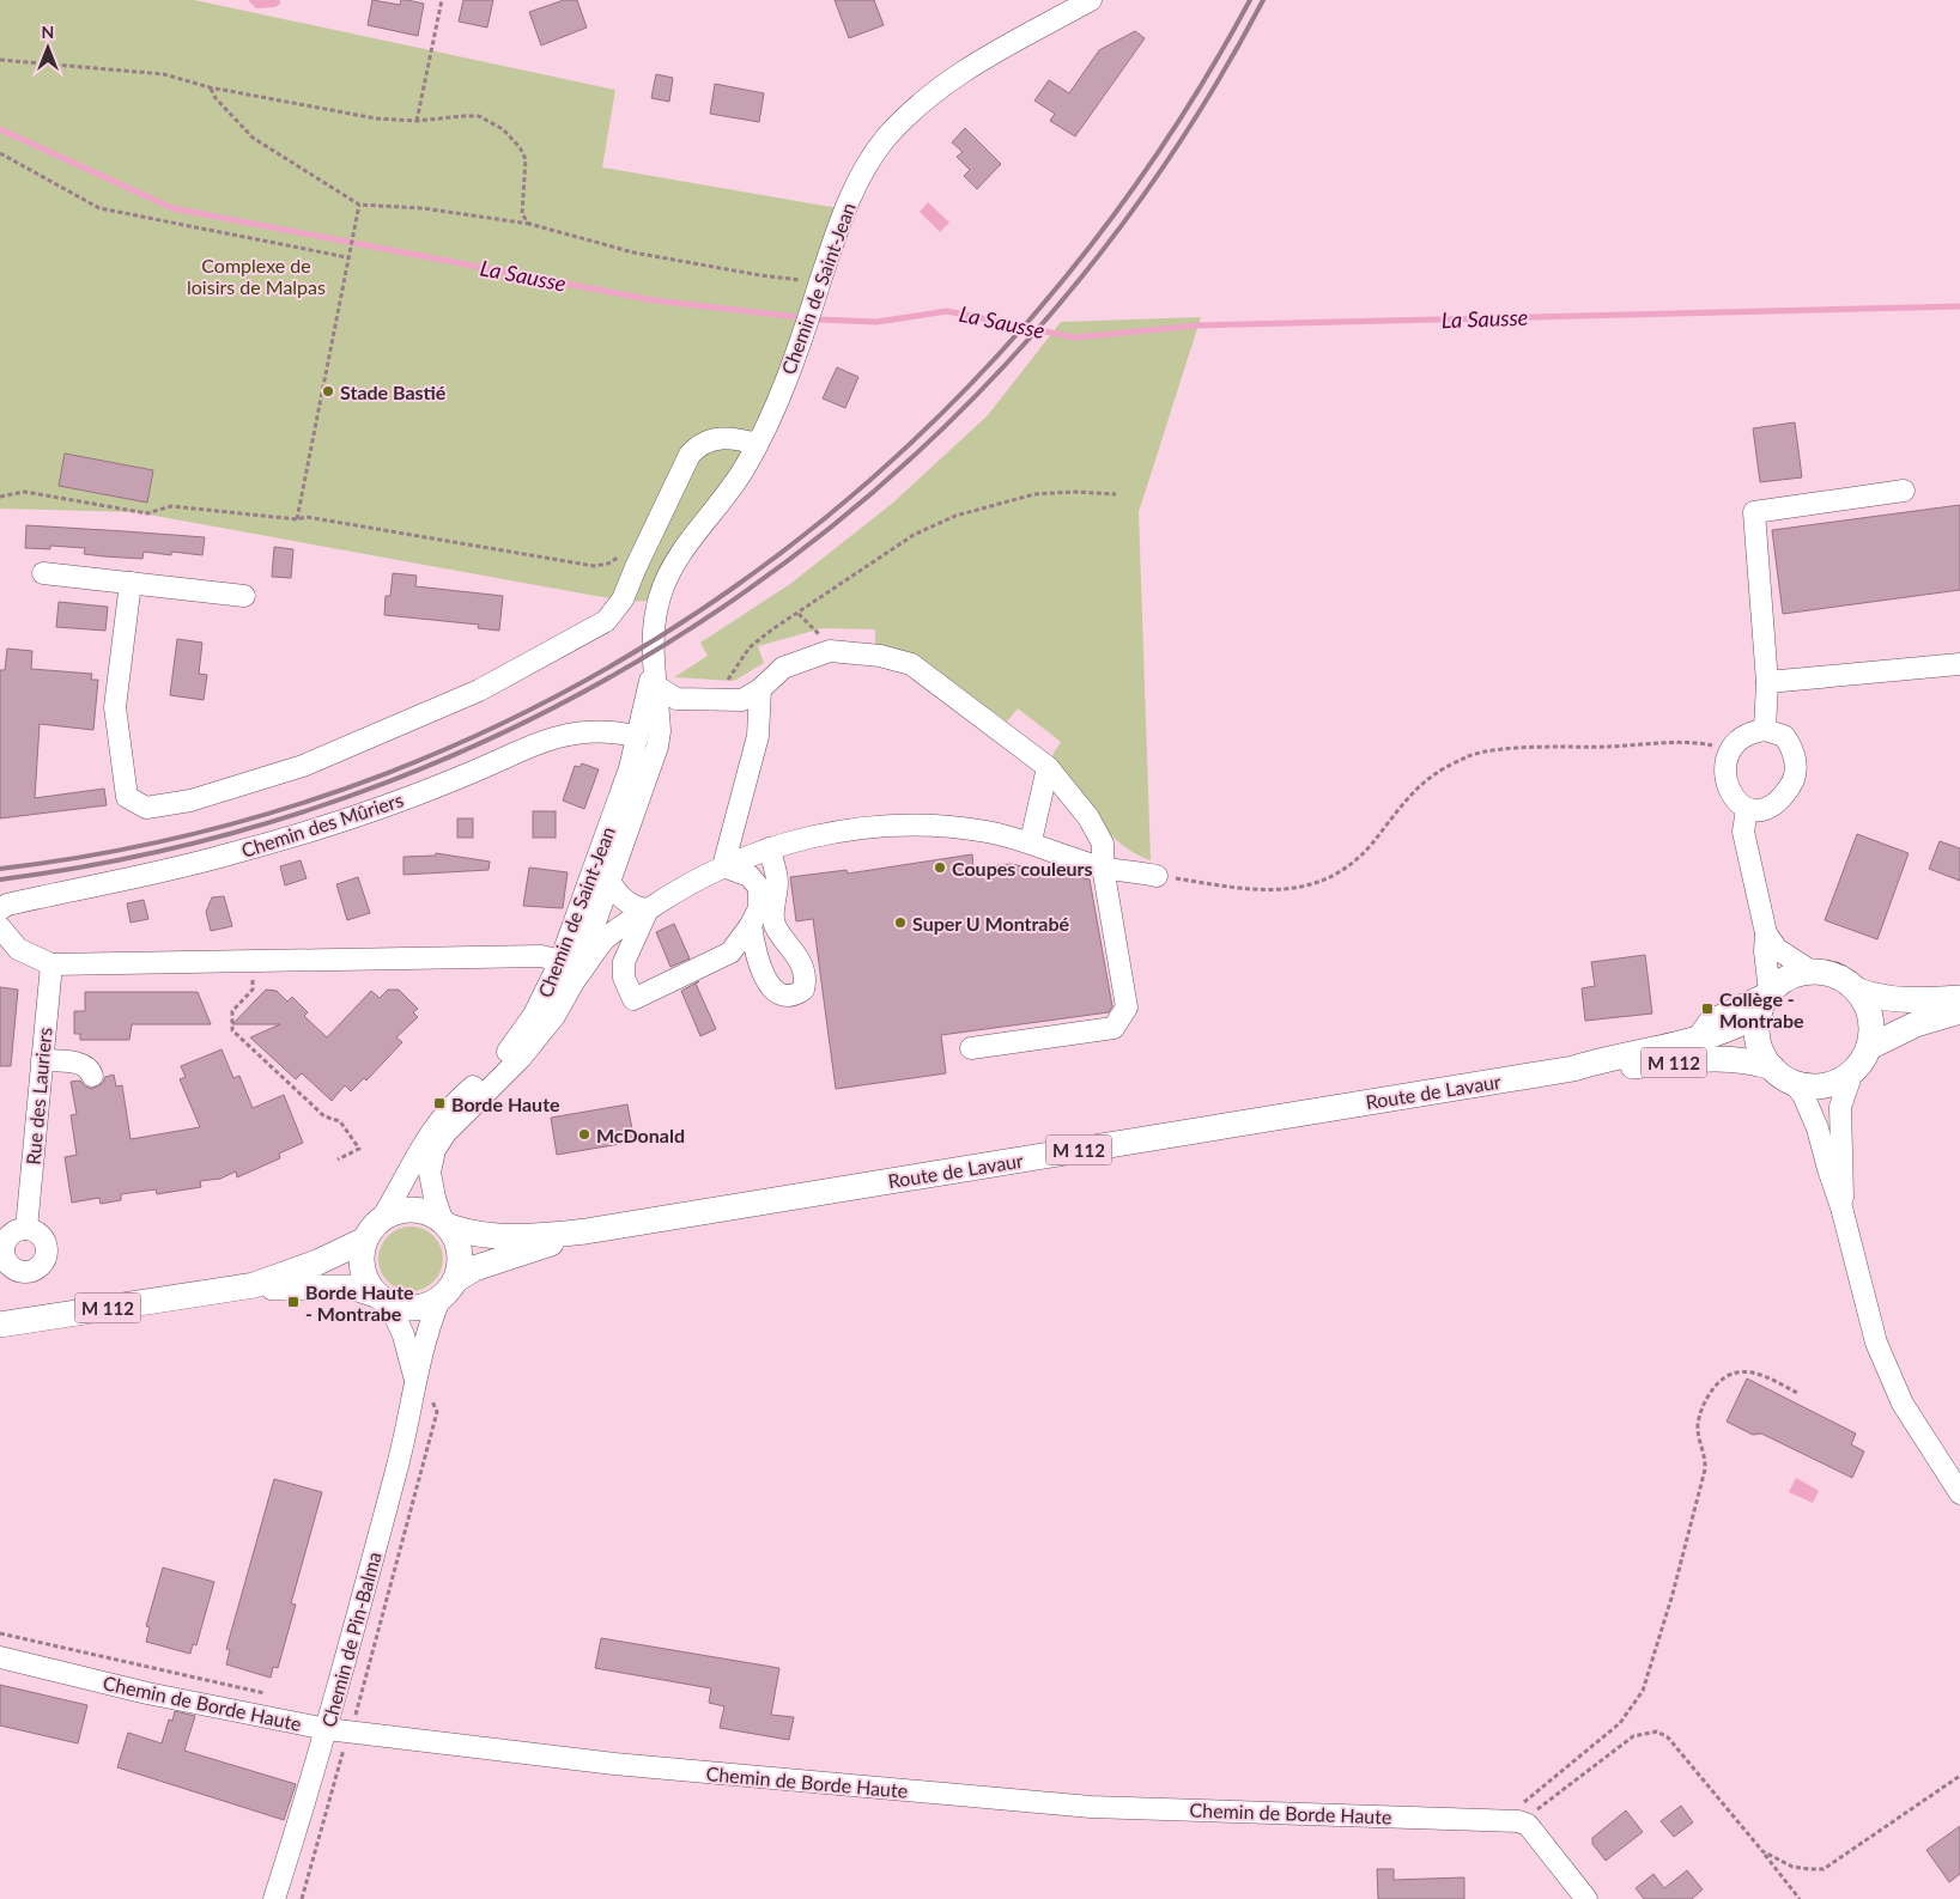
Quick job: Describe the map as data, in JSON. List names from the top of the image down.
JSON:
{
  "streets": {
    "main road": ["M 112", "Route de Lavaur"],
    "street": [
      "Chemin de Saint-Jean",
      "Chemin des Mûriers",
      "Rue des Lauriers",
      "Chemin de Pin-Balma",
      "Chemin de Borde Haute"
    ]
  },
  "crossings": [
    ["Chemin de Saint-Jean", "Chemin des Mûriers"],
    ["Chemin de Saint-Jean", "M 112"],
    ["Chemin de Saint-Jean", "Route de Lavaur"],
    ["Chemin de Saint-Jean", "Chemin de Pin-Balma"],
    ["M 112", "Route de Lavaur"],
    ["M 112", "Chemin de Pin-Balma"],
    ["Route de Lavaur", "Chemin de Pin-Balma"],
    ["Chemin de Pin-Balma", "Chemin de Borde Haute"]
  ],
  "water": ["La Sausse"],
  "parks": ["Complexe de loisirs de Malpas"],
  "places": {
    "other": [
      "Stade Bastié",
      "Coupes couleurs",
      "Super U Montrabé",
      "McDonald"
    ],
    "transit": ["Collège - Montrabe", "Borde Haute", "Borde Haute - Montrabe"]
  },
  "north": "top"
}
